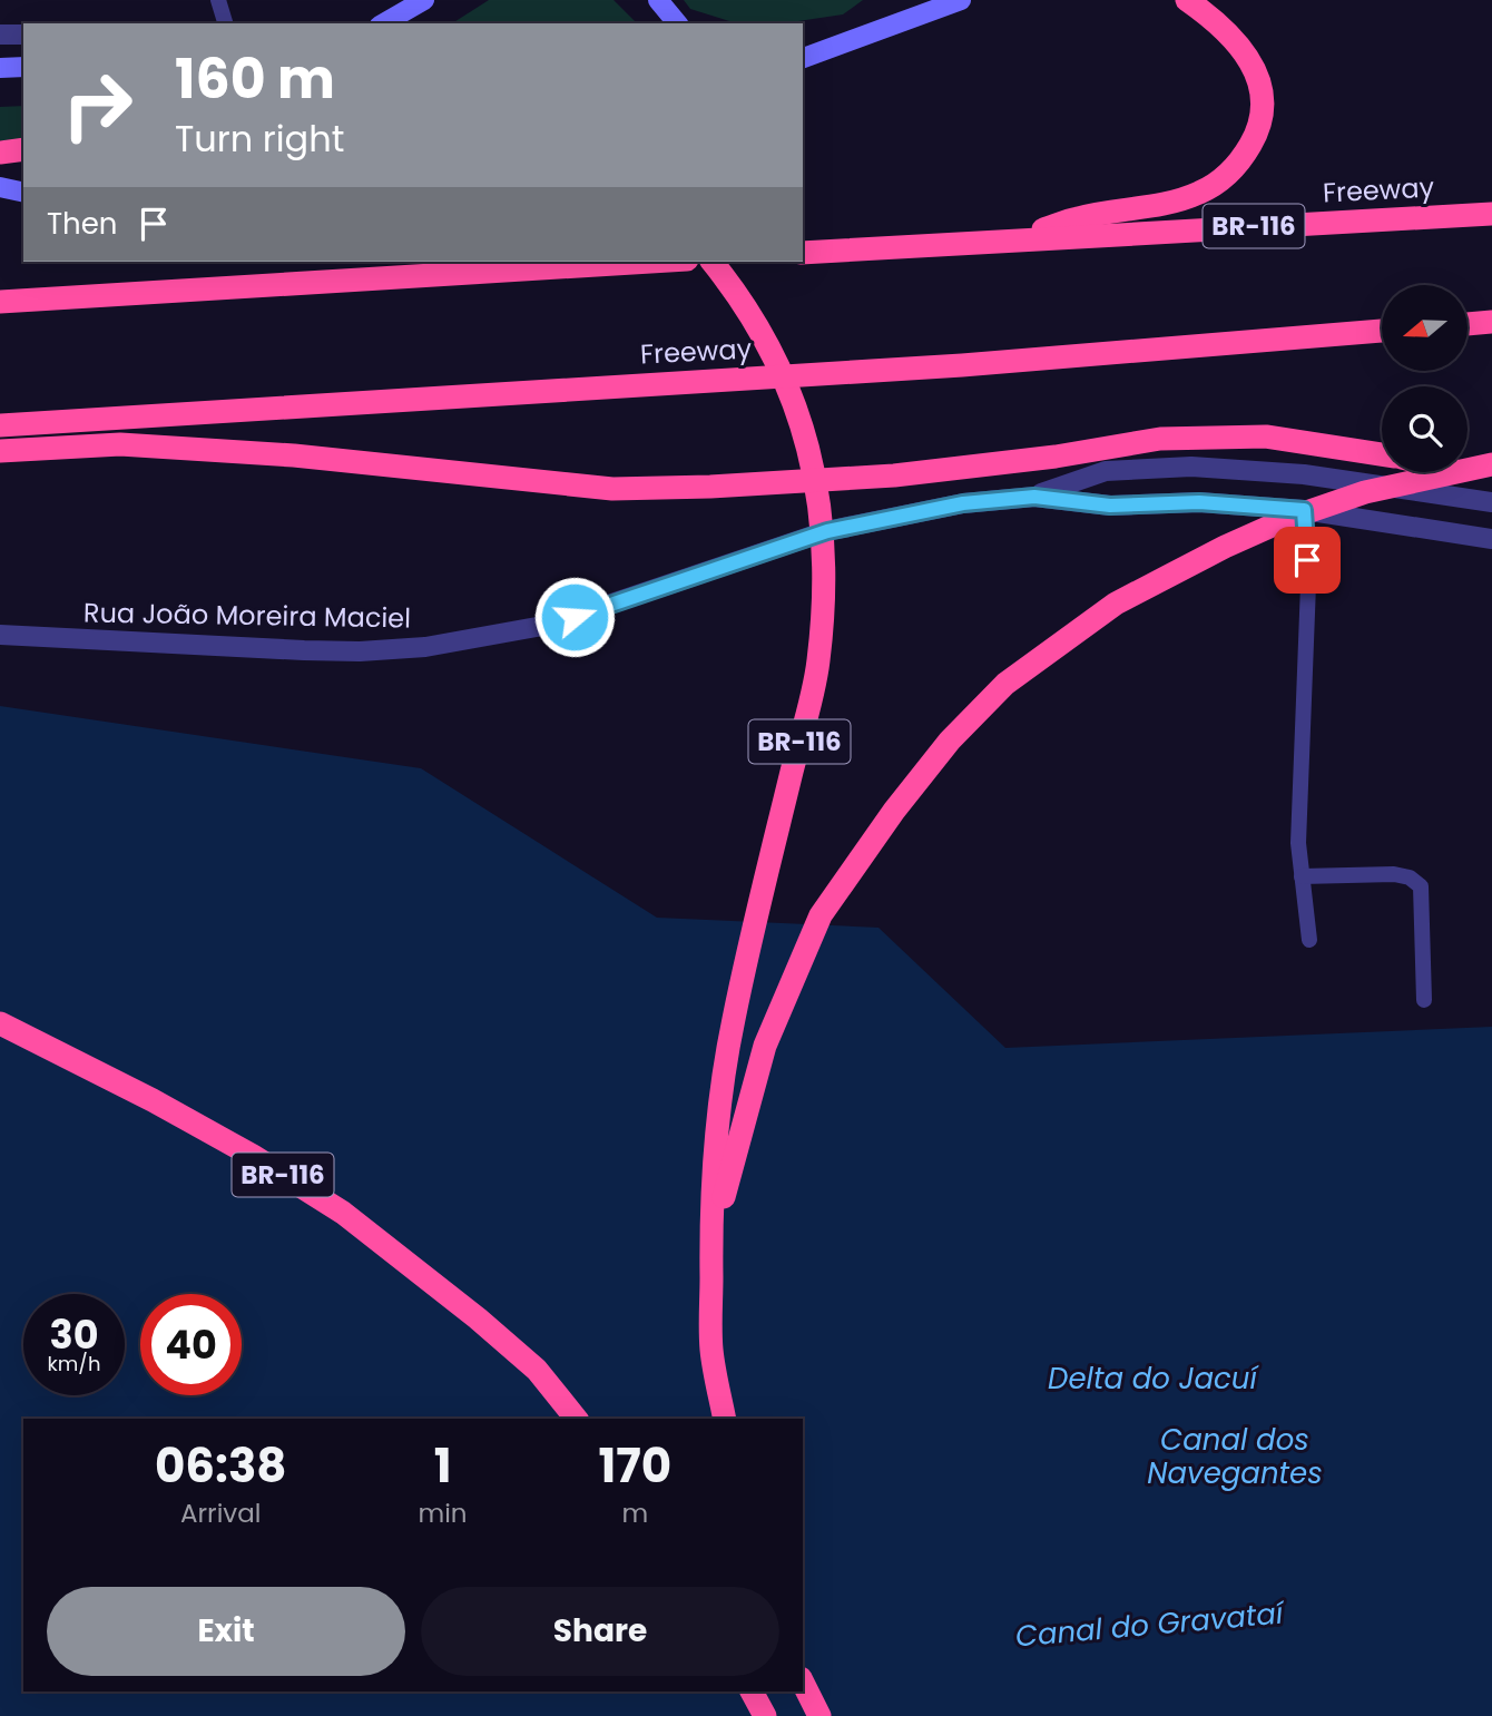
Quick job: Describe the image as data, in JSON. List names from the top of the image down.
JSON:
{
  "streets": {
    "highway": ["Freeway", "BR-116"],
    "street": ["Rua João Moreira Maciel"]
  },
  "water": ["Delta do Jacuí", "Canal dos Navegantes", "Canal do Gravataí"],
  "north": "left",
  "page": {
    "turn": ["160 m", "Turn right"],
    "then": "Then",
    "speed": "30 km/h",
    "limit": "40",
    "eta": [
      "06:38",
      "Arrival",
      "1",
      "min",
      "170",
      "m"
    ],
    "buttons": ["Exit", "Share"]
  }
}
